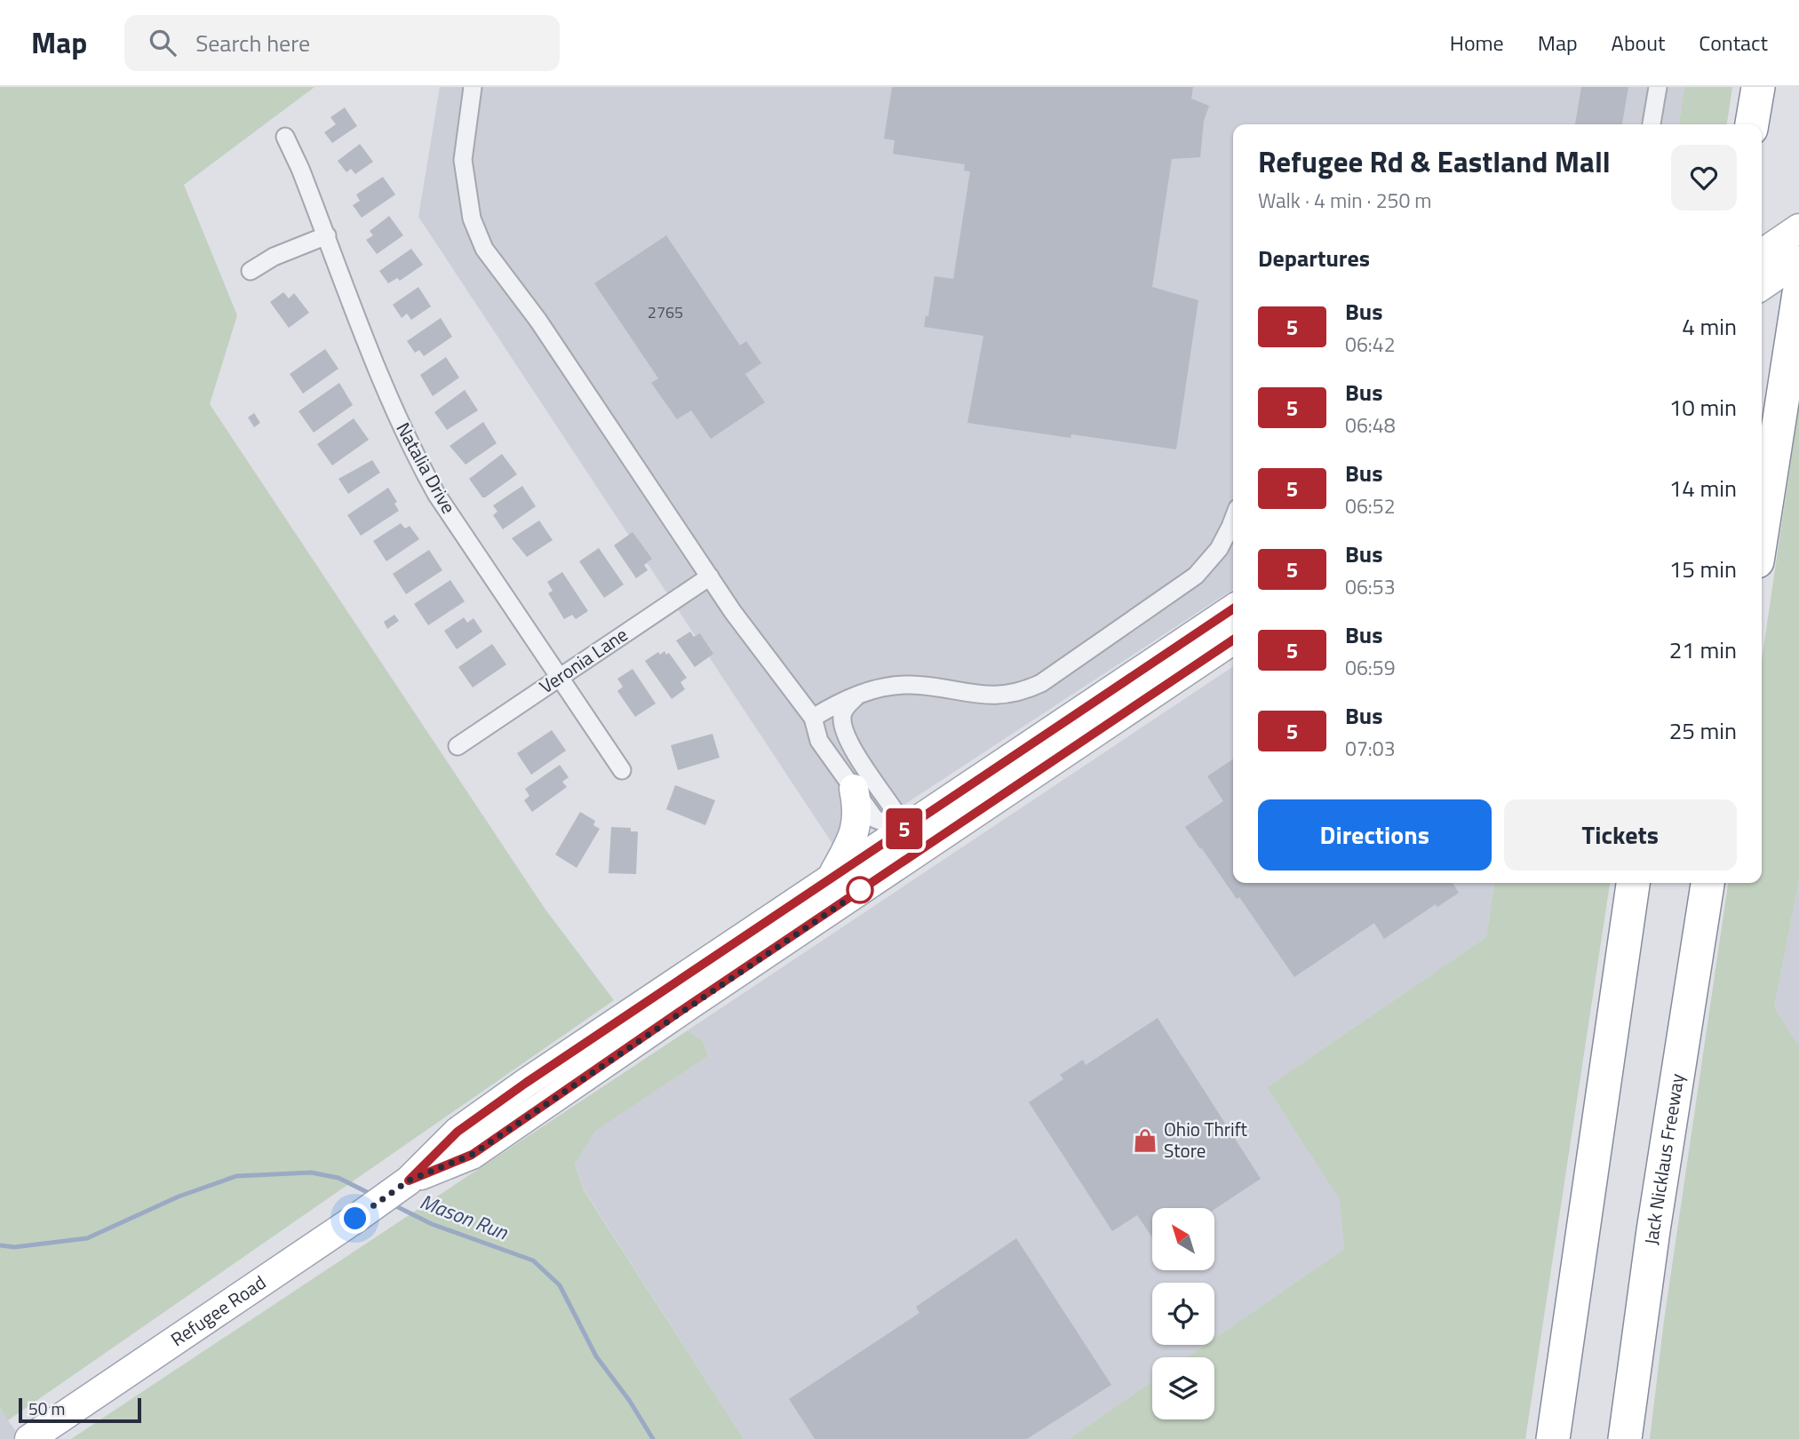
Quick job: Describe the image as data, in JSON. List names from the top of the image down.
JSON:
{
  "streets": {
    "highway": ["Jack Nicklaus Freeway"],
    "main road": ["Refugee Road"],
    "street": ["Natalia Drive", "Veronia Lane"]
  },
  "crossings": [
    ["Natalia Drive", "Veronia Lane"]
  ],
  "water": ["Mason Run"],
  "places": {
    "shop": ["Ohio Thrift Store"]
  },
  "lines": ["bus line 5"],
  "house_numbers": ["2765"],
  "scale_bar": "50 m",
  "north": "top left",
  "page": {
    "header": "Map",
    "search": "Search here",
    "nav": [
      "Home",
      "Map",
      "About",
      "Contact"
    ],
    "on_map": "5",
    "heading": [
      ["Refugee Rd & Eastland Mall", "Walk · 4 min · 250 m"],
      "Departures"
    ],
    "list": [
      {
        "mark": "5",
        "name": "Bus",
        "note": "06:42",
        "value": "4 min"
      },
      {
        "mark": "5",
        "name": "Bus",
        "note": "06:48",
        "value": "10 min"
      },
      {
        "mark": "5",
        "name": "Bus",
        "note": "06:52",
        "value": "14 min"
      },
      {
        "mark": "5",
        "name": "Bus",
        "note": "06:53",
        "value": "15 min"
      },
      {
        "mark": "5",
        "name": "Bus",
        "note": "06:59",
        "value": "21 min"
      },
      {
        "mark": "5",
        "name": "Bus",
        "note": "07:03",
        "value": "25 min"
      }
    ],
    "buttons": ["Directions", "Tickets"],
    "scale": "50 m"
  }
}
